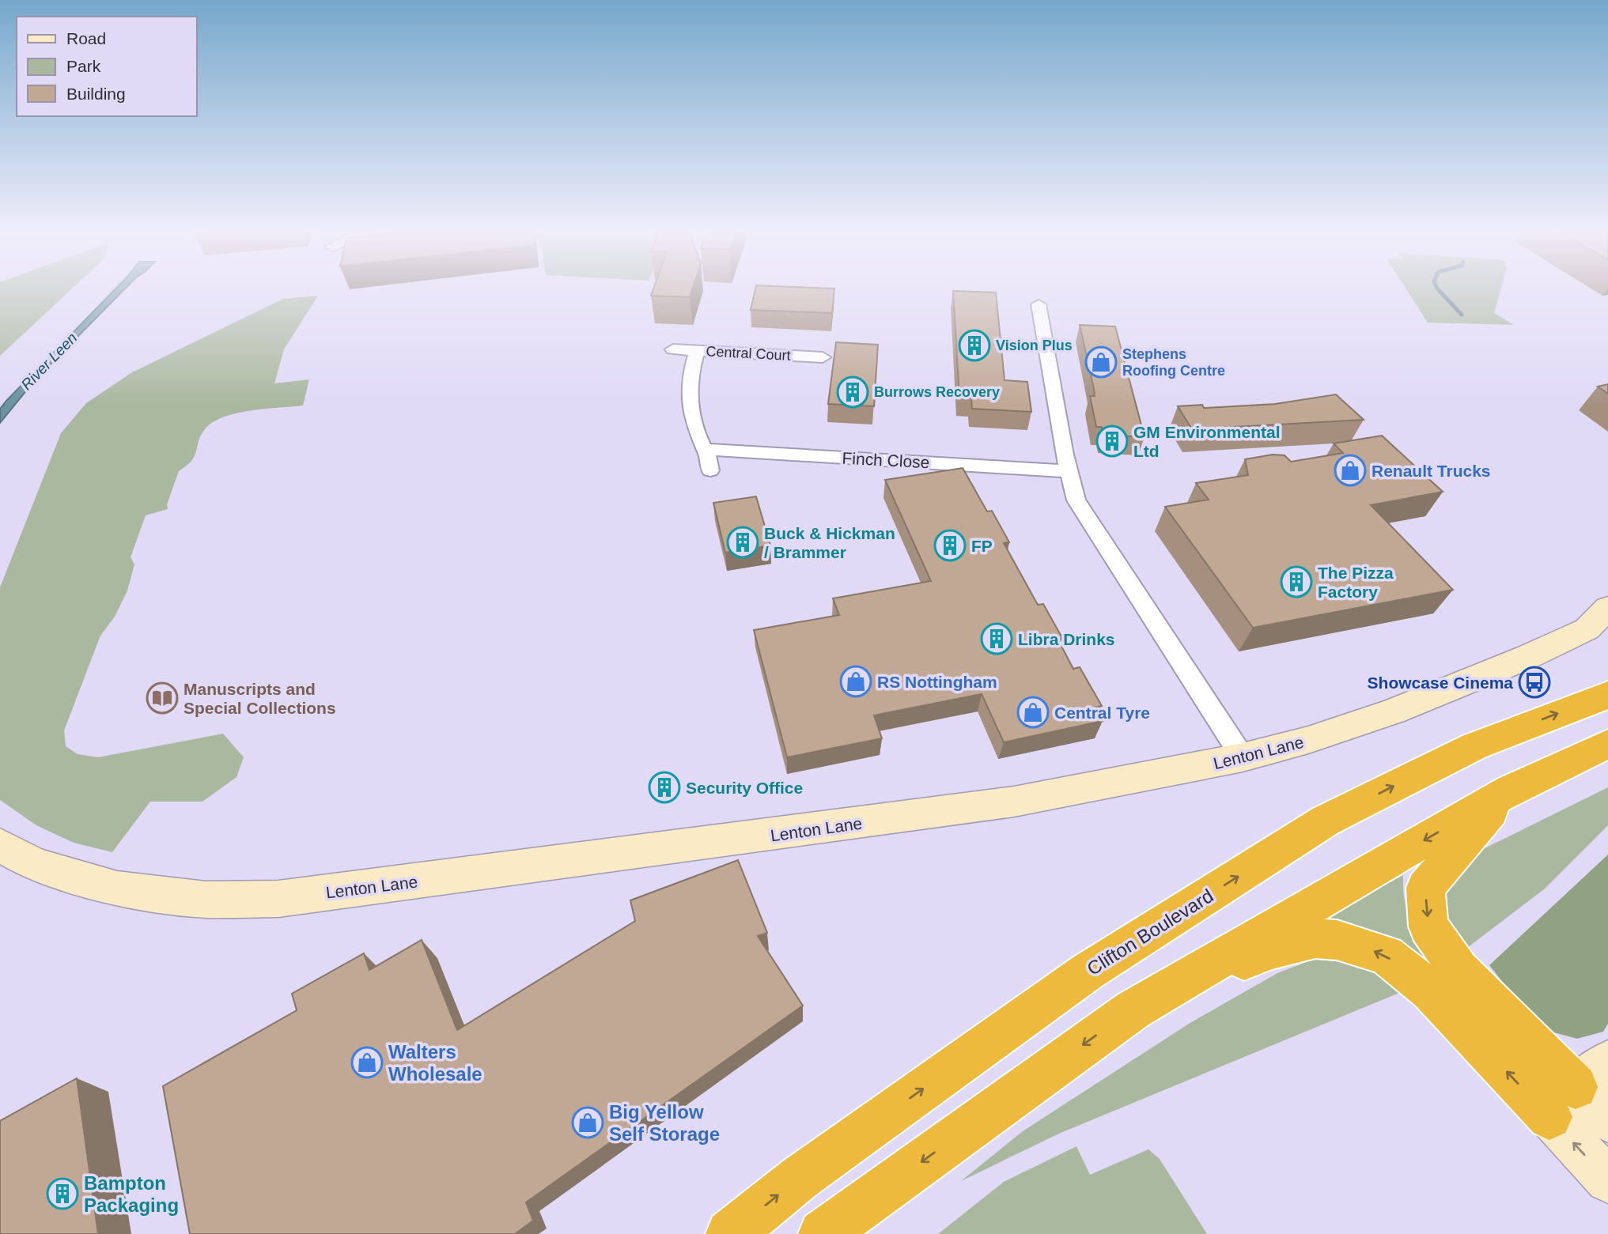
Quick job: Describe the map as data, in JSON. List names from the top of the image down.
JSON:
{
  "streets": {
    "highway": ["Clifton Boulevard"],
    "street": ["Central Court", "Finch Close", "Lenton Lane"]
  },
  "water": ["River Leen"],
  "places": {
    "building": [
      "Vision Plus",
      "Burrows Recovery",
      "GM Environmental Ltd",
      "Buck & Hickman / Brammer",
      "FP",
      "The Pizza Factory",
      "Libra Drinks",
      "Security Office",
      "Bampton Packaging"
    ],
    "shop": [
      "Stephens Roofing Centre",
      "Renault Trucks",
      "RS Nottingham",
      "Central Tyre",
      "Walters Wholesale",
      "Big Yellow Self Storage"
    ],
    "bus stop": ["Showcase Cinema"],
    "library": ["Manuscripts and Special Collections"]
  },
  "legend": ["Road", "Park", "Building"]
}
